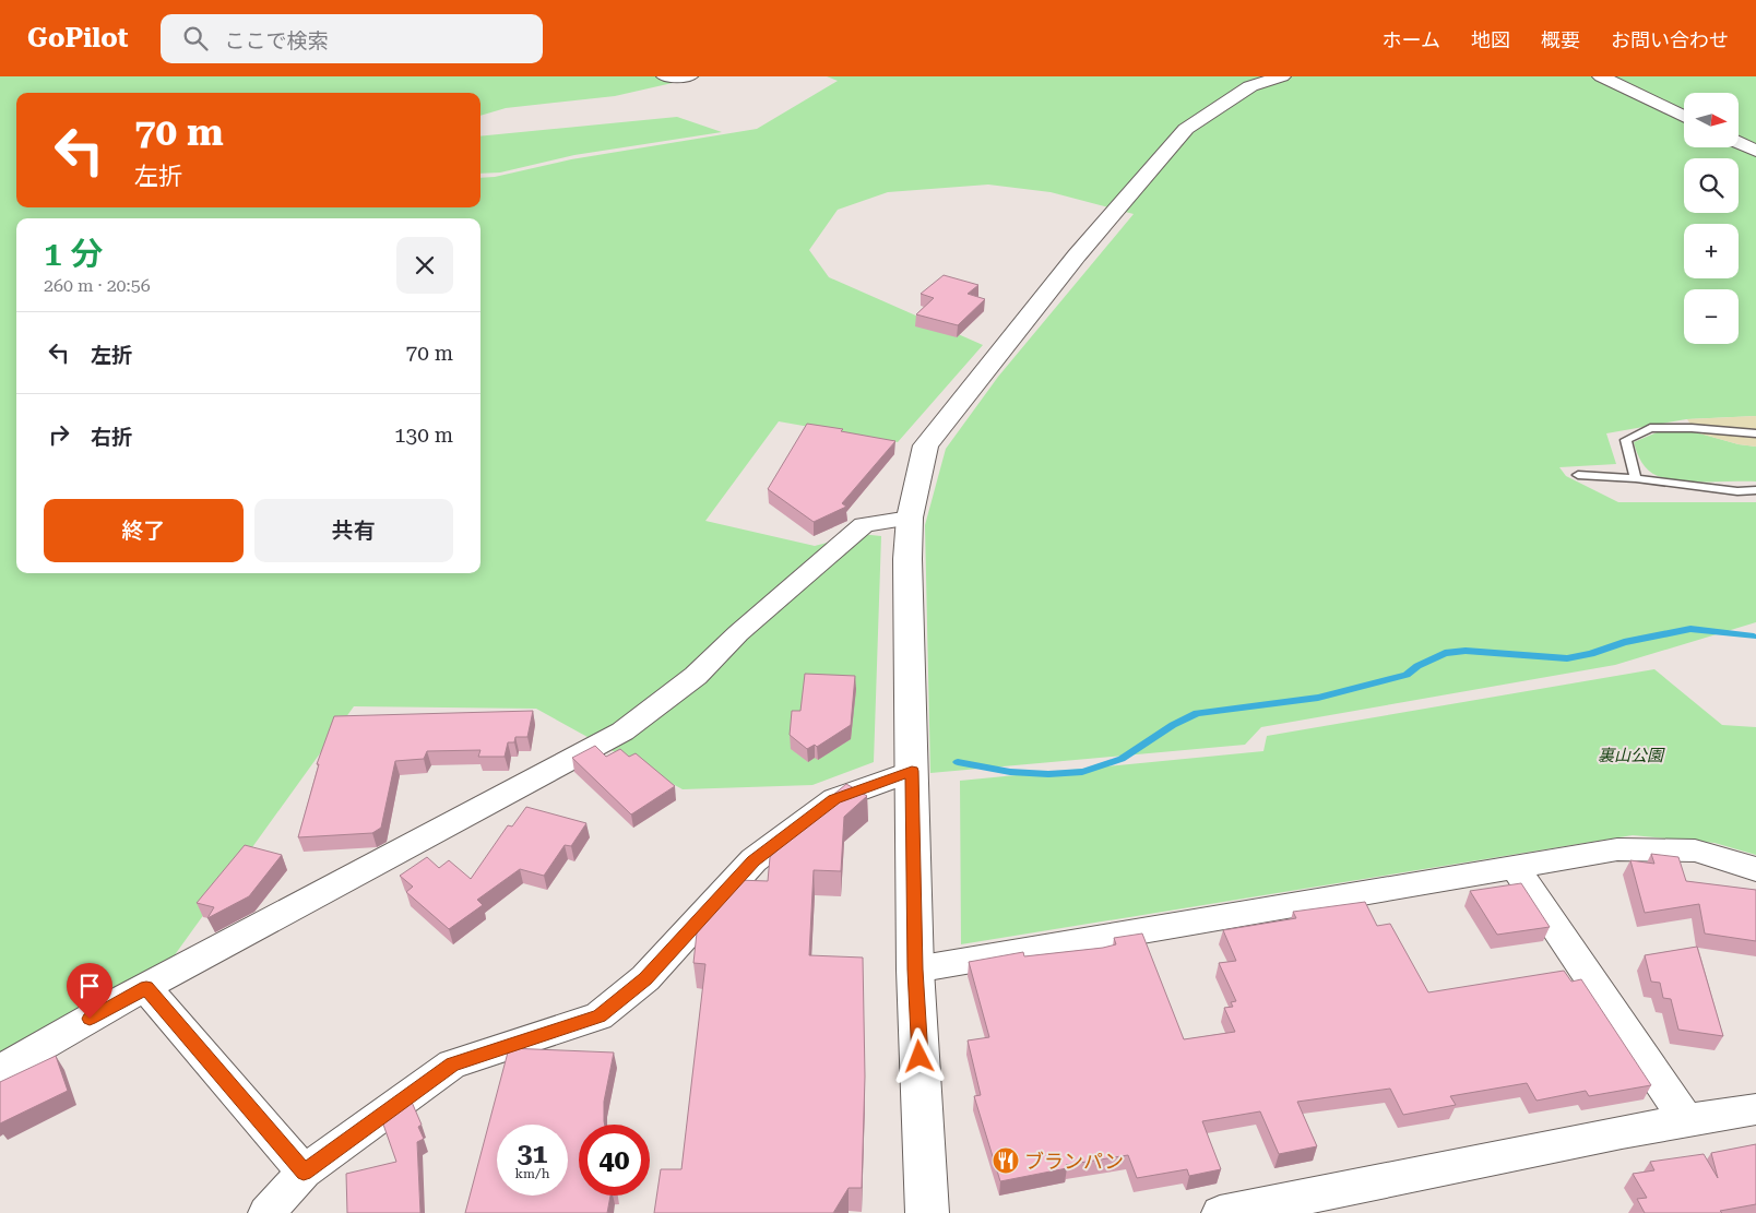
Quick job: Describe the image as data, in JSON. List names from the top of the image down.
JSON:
{
  "parks": ["裏山公園"],
  "places": {
    "restaurant": ["ブランパン"]
  },
  "north": "right",
  "page": {
    "header": "GoPilot",
    "search": "ここで検索",
    "nav": [
      "ホーム",
      "地図",
      "概要",
      "お問い合わせ"
    ],
    "map_buttons": ["+", "−"],
    "turn": ["70 m", "左折"],
    "heading": ["1 分", "260 m · 20:56"],
    "list": [
      {
        "name": "左折",
        "value": "70 m"
      },
      {
        "name": "右折",
        "value": "130 m"
      }
    ],
    "buttons": ["終了", "共有"],
    "speed": "31 km/h",
    "limit": "40"
  }
}
